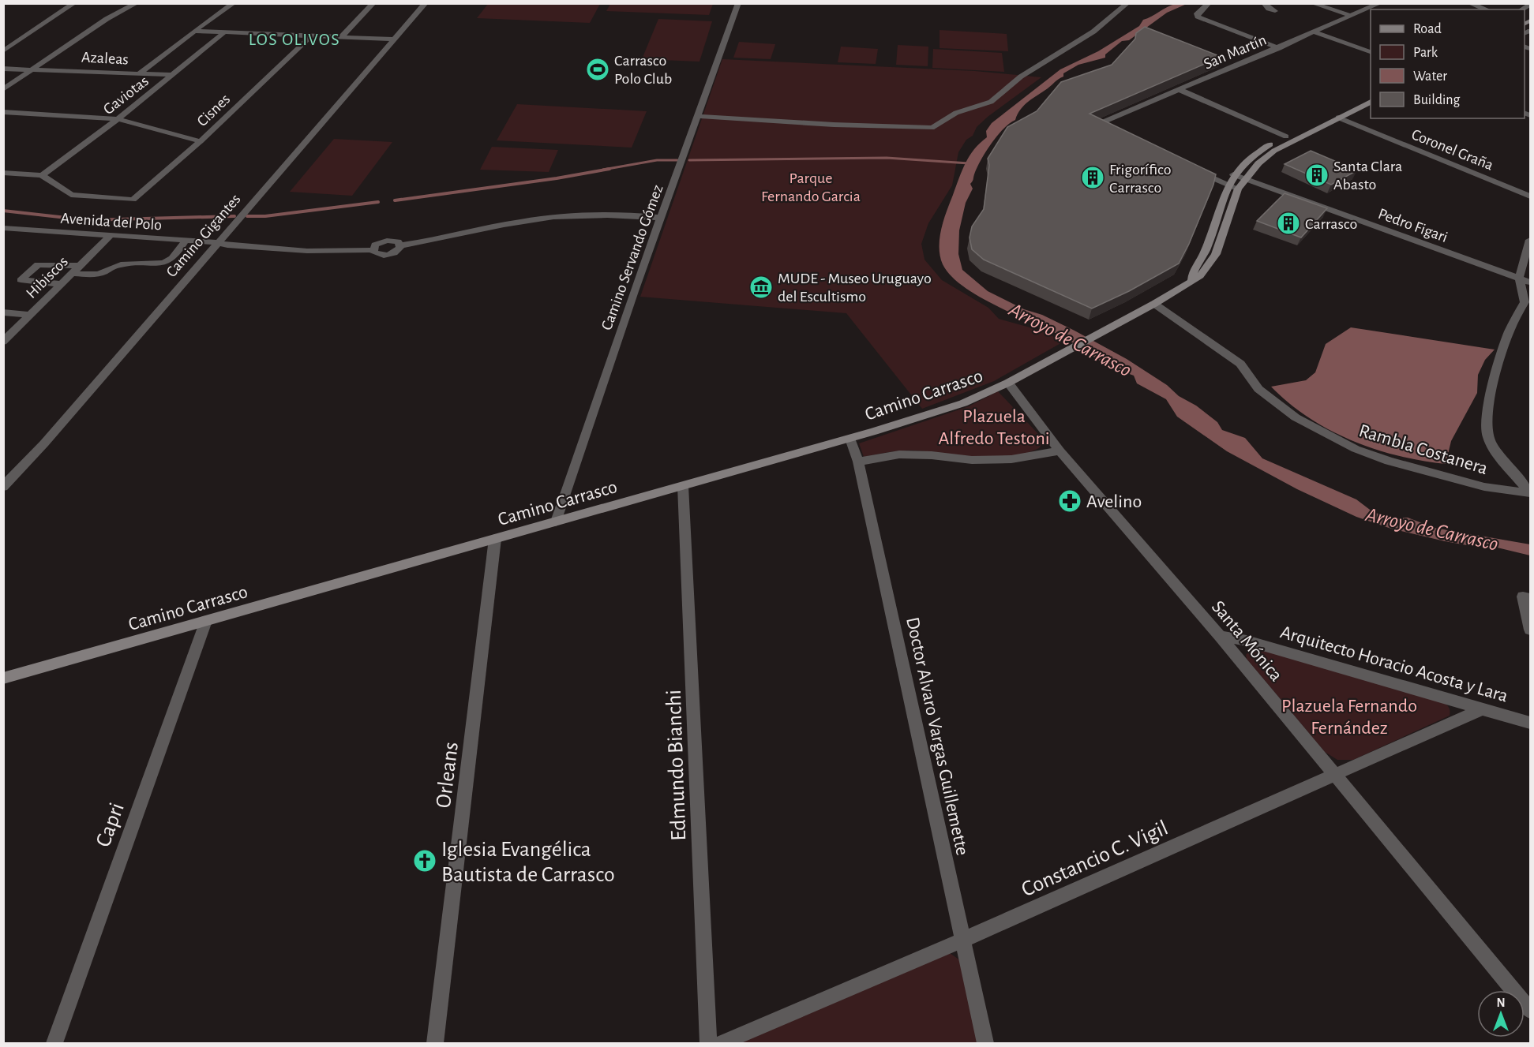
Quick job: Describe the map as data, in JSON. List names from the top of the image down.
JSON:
{
  "streets": {
    "main road": ["Camino Carrasco"],
    "street": [
      "San Martín",
      "Azaleas",
      "Gaviotas",
      "Cisnes",
      "Coronel Graña",
      "Avenida del Polo",
      "Pedro Figari",
      "Camino Gigantes",
      "Camino Servando Gómez",
      "Hibiscos",
      "Rambla Costanera",
      "Santa Mónica",
      "Arquitecto Horacio Acosta y Lara",
      "Doctor Alvaro Vargas Guillemette",
      "Edmundo Bianchi",
      "Orleans",
      "Capri",
      "Constancio C. Vigil"
    ]
  },
  "crossings": [
    ["Azaleas", "Gaviotas"],
    ["Gaviotas", "Cisnes"],
    ["Coronel Graña", "Camino Carrasco"],
    ["Avenida del Polo", "Camino Gigantes"],
    ["Avenida del Polo", "Hibiscos"],
    ["Pedro Figari", "Camino Carrasco"],
    ["Camino Servando Gómez", "Camino Carrasco"],
    ["Camino Carrasco", "Rambla Costanera"],
    ["Camino Carrasco", "Santa Mónica"],
    ["Camino Carrasco", "Doctor Alvaro Vargas Guillemette"],
    ["Camino Carrasco", "Edmundo Bianchi"],
    ["Camino Carrasco", "Orleans"],
    ["Camino Carrasco", "Capri"],
    ["Santa Mónica", "Arquitecto Horacio Acosta y Lara"],
    ["Santa Mónica", "Constancio C. Vigil"],
    ["Arquitecto Horacio Acosta y Lara", "Constancio C. Vigil"],
    ["Doctor Alvaro Vargas Guillemette", "Constancio C. Vigil"]
  ],
  "districts": ["LOS OLIVOS"],
  "water": ["Arroyo de Carrasco"],
  "parks": ["Parque Fernando Garcia", "Plazuela Alfredo Testoni", "Plazuela Fernando Fernández"],
  "places": {
    "sports": ["Carrasco Polo Club"],
    "building": ["Santa Clara Abasto", "Frigorífico Carrasco", "Carrasco"],
    "museum": ["MUDE - Museo Uruguayo del Escultismo"],
    "pharmacy": ["Avelino"],
    "church": ["Iglesia Evangélica Bautista de Carrasco"]
  },
  "legend": [
    "Road",
    "Park",
    "Water",
    "Building"
  ],
  "north": "top"
}
